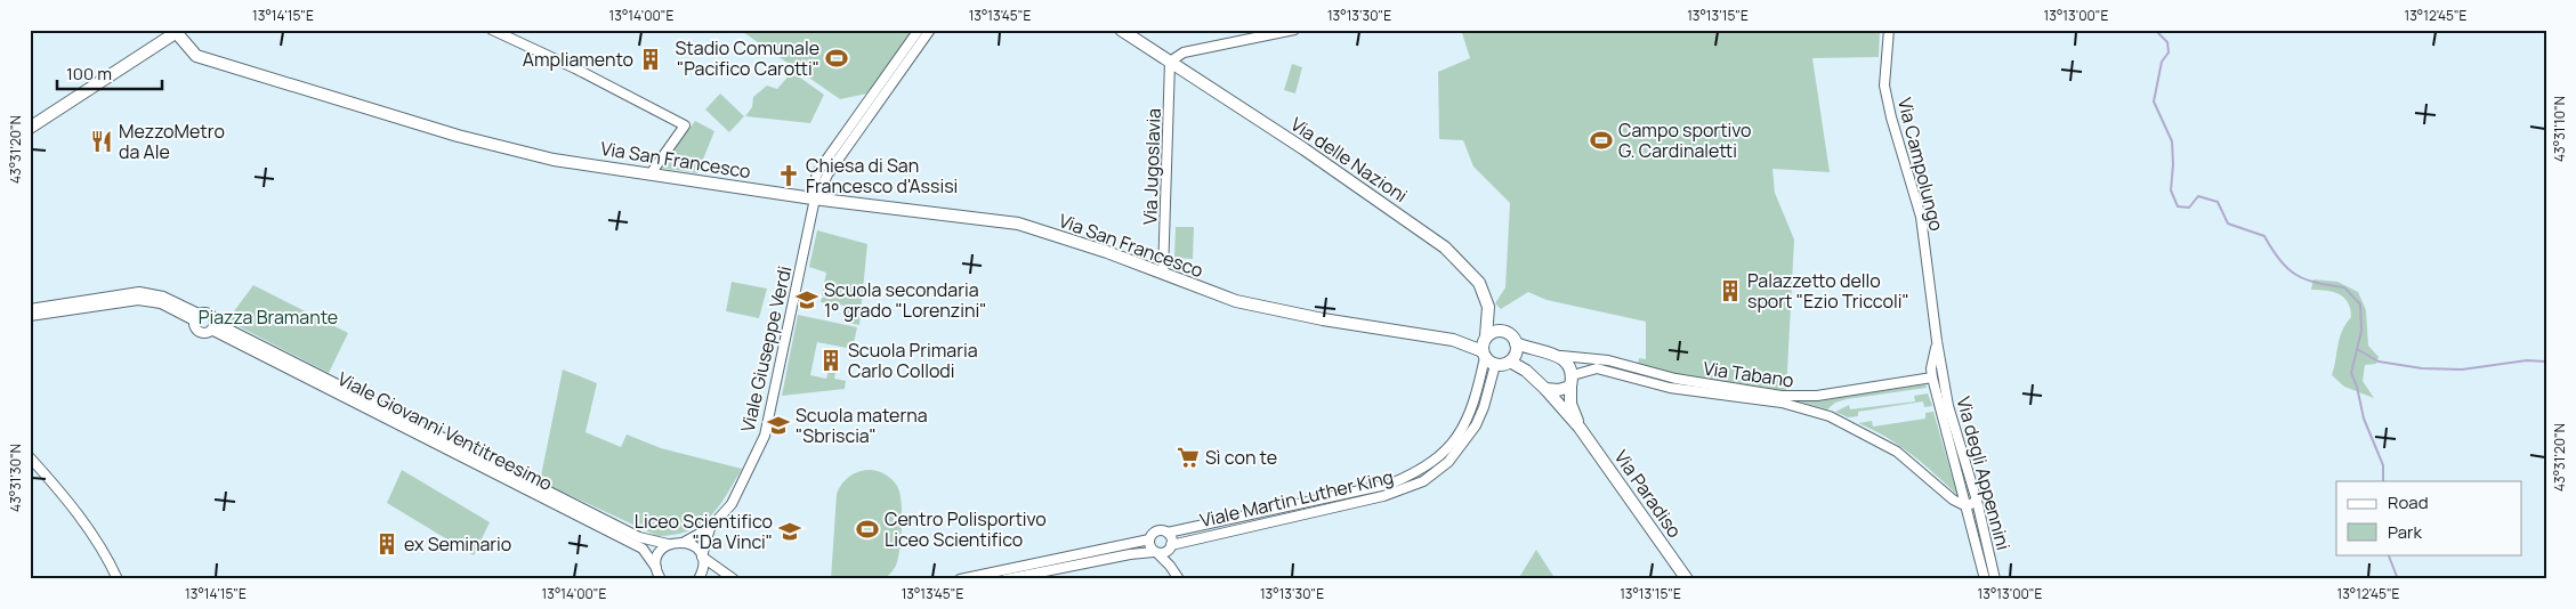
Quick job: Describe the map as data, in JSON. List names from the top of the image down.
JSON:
{
  "streets": {
    "main road": ["Via San Francesco", "Via delle Nazioni", "Via Paradiso"],
    "street": [
      "Via Campolungo",
      "Via Jugoslavia",
      "Viale Giuseppe Verdi",
      "Via Tabano",
      "Viale Giovanni Ventitreesimo",
      "Via degli Appennini",
      "Viale Martin Luther King"
    ]
  },
  "crossings": [
    ["Via San Francesco", "Via delle Nazioni"],
    ["Via San Francesco", "Via Jugoslavia"],
    ["Via San Francesco", "Viale Giuseppe Verdi"],
    ["Via San Francesco", "Viale Martin Luther King"],
    ["Via delle Nazioni", "Via Jugoslavia"],
    ["Via delle Nazioni", "Viale Martin Luther King"],
    ["Via Campolungo", "Via Tabano"],
    ["Via Campolungo", "Via degli Appennini"],
    ["Viale Giuseppe Verdi", "Viale Giovanni Ventitreesimo"],
    ["Via Tabano", "Via degli Appennini"]
  ],
  "parks": ["Piazza Bramante"],
  "places": {
    "sports": ["Stadio Comunale \"Pacifico Carotti\"", "Campo sportivo G. Cardinaletti", "Centro Polisportivo Liceo Scientifico"],
    "building": [
      "Ampliamento",
      "Palazzetto dello sport \"Ezio Triccoli\"",
      "Scuola Primaria Carlo Collodi",
      "ex Seminario"
    ],
    "restaurant": ["MezzoMetro da Ale"],
    "church": ["Chiesa di San Francesco d'Assisi"],
    "school or university": ["Scuola secondaria 1° grado \"Lorenzini\"", "Scuola materna \"Sbriscia\"", "Liceo Scientifico \"Da Vinci\""],
    "supermarket": ["Sì con te"]
  },
  "legend": ["Road", "Park"],
  "scale_bar": "100 m",
  "coordinates": [
    "13°14'15\"E",
    "13°14'00\"E",
    "13°13'45\"E",
    "13°13'30\"E",
    "13°13'15\"E",
    "13°13'00\"E",
    "13°12'45\"E",
    "43°31'10\"N",
    "43°31'20\"N",
    "43°31'30\"N"
  ]
}
